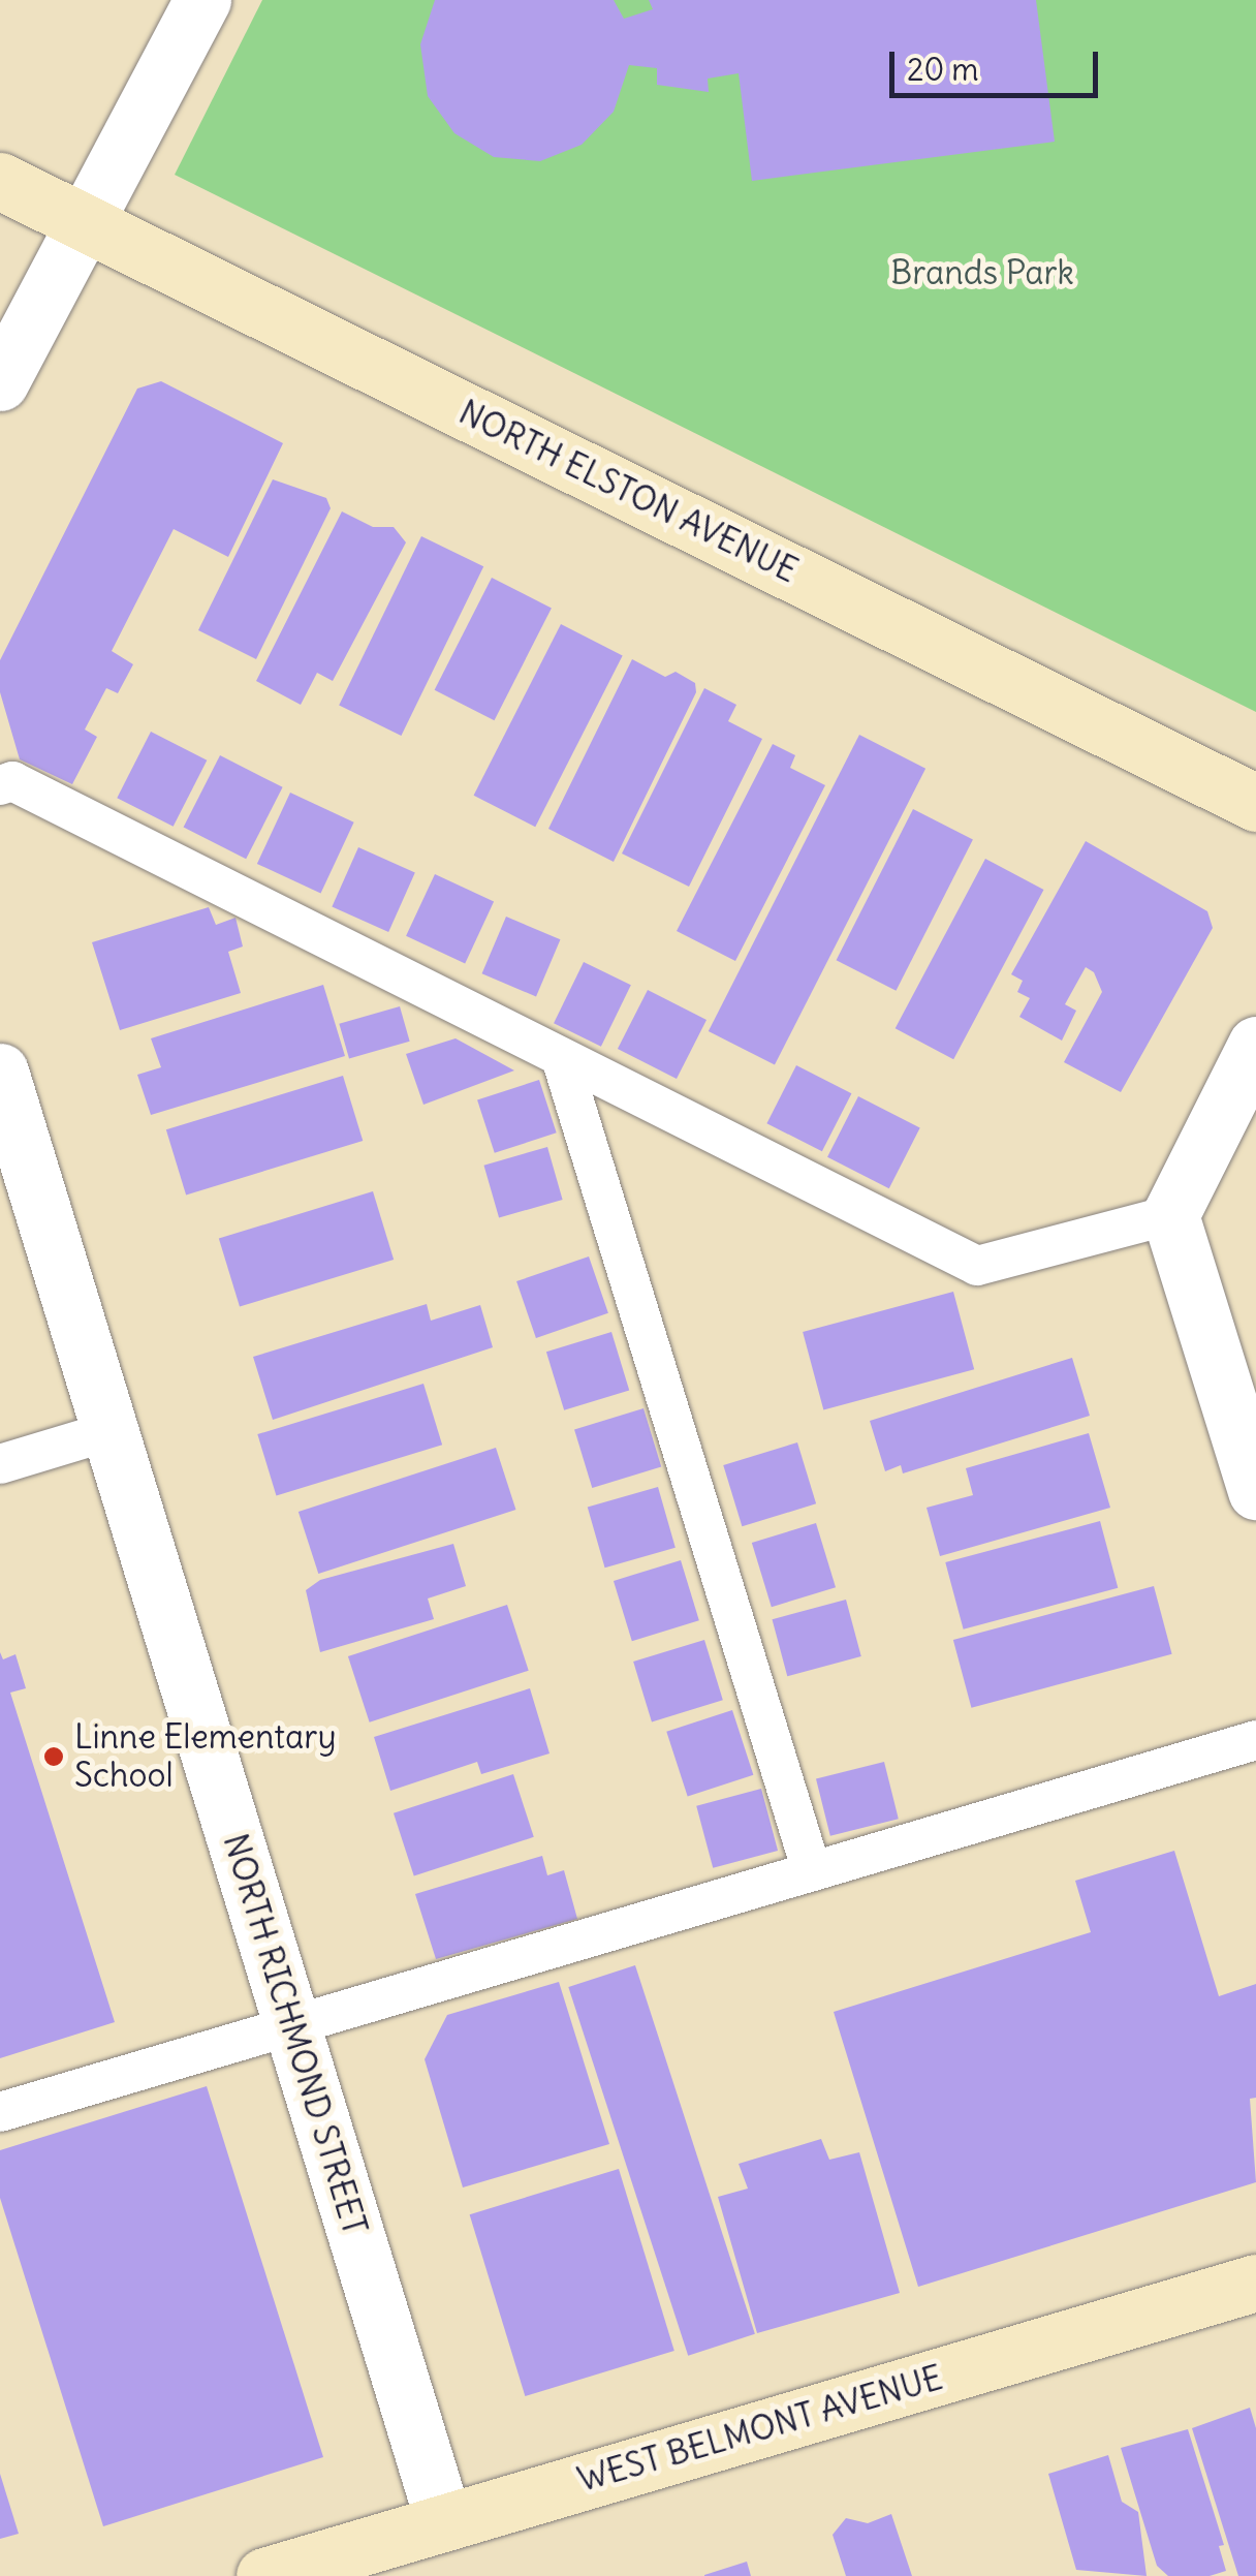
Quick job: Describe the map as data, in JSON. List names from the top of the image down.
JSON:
{
  "streets": {
    "main road": ["NORTH ELSTON AVENUE", "WEST BELMONT AVENUE"],
    "street": ["NORTH RICHMOND STREET"]
  },
  "crossings": [
    ["NORTH RICHMOND STREET", "WEST BELMONT AVENUE"]
  ],
  "parks": ["Brands Park"],
  "places": ["Linne Elementary School"],
  "scale_bar": "20 m"
}
